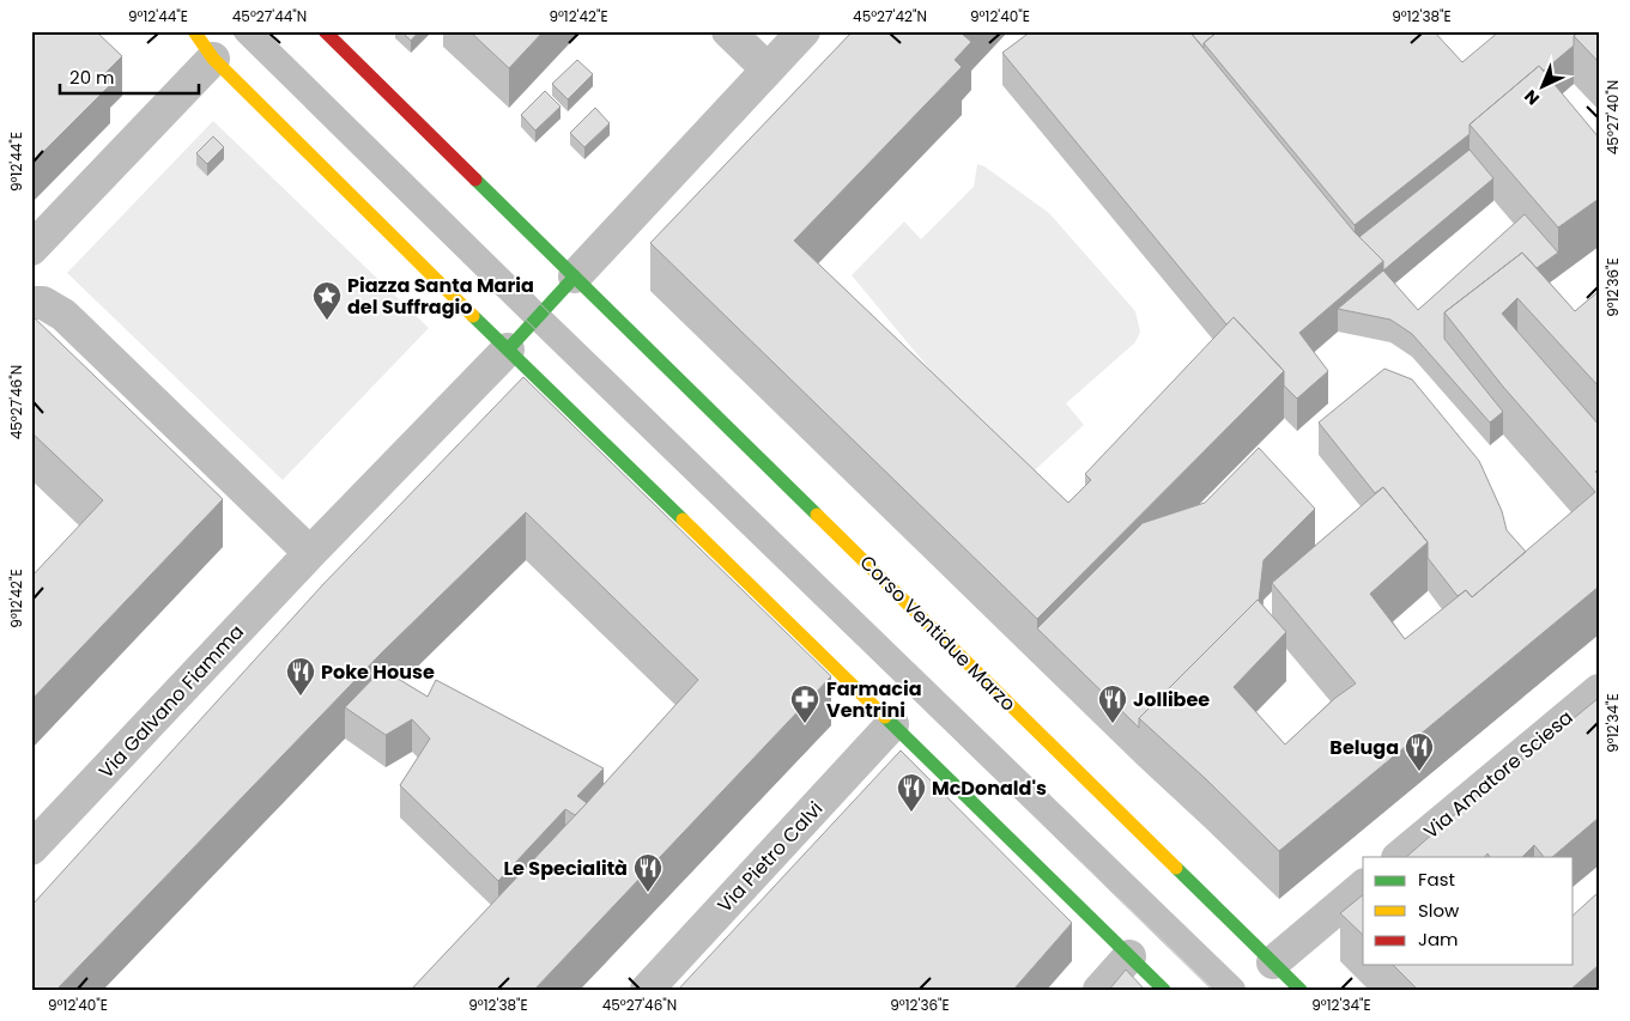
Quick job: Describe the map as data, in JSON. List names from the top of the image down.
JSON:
{
  "streets": {
    "main road": ["Corso Ventidue Marzo"],
    "street": ["Via Galvano Fiamma", "Via Amatore Sciesa", "Via Pietro Calvi"]
  },
  "places": {
    "place": ["Piazza Santa Maria del Suffragio"],
    "restaurant": [
      "Poke House",
      "Jollibee",
      "Beluga",
      "McDonald's",
      "Le Specialità"
    ],
    "pharmacy": ["Farmacia Ventrini"]
  },
  "legend": ["Fast", "Slow", "Jam"],
  "scale_bar": "20 m",
  "north": "bottom left",
  "coordinates": [
    "9°12'44\"E",
    "45°27'44\"N",
    "9°12'42\"E",
    "45°27'42\"N",
    "9°12'40\"E",
    "9°12'38\"E",
    "45°27'40\"N",
    "9°12'36\"E",
    "45°27'46\"N",
    "9°12'34\"E"
  ]
}
